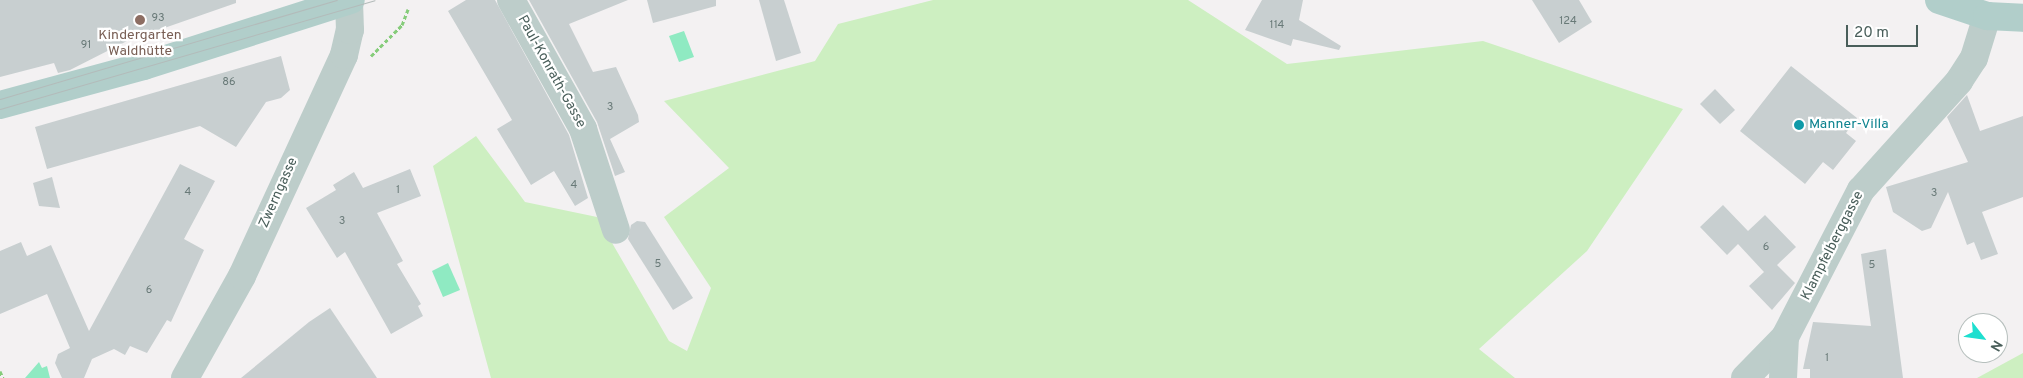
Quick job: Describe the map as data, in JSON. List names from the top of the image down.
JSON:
{
  "streets": {
    "street": ["Paul-Konrath-Gasse", "Zwerngasse", "Klampfelberggasse"]
  },
  "places": ["Kindergarten Waldhütte", "Manner-Villa"],
  "house_numbers": [
    "93",
    "124",
    "114",
    "91",
    "86",
    "3",
    "4",
    "1",
    "4",
    "3",
    "3",
    "6",
    "5",
    "5",
    "6",
    "1"
  ],
  "scale_bar": "20 m",
  "north": "bottom right"
}
